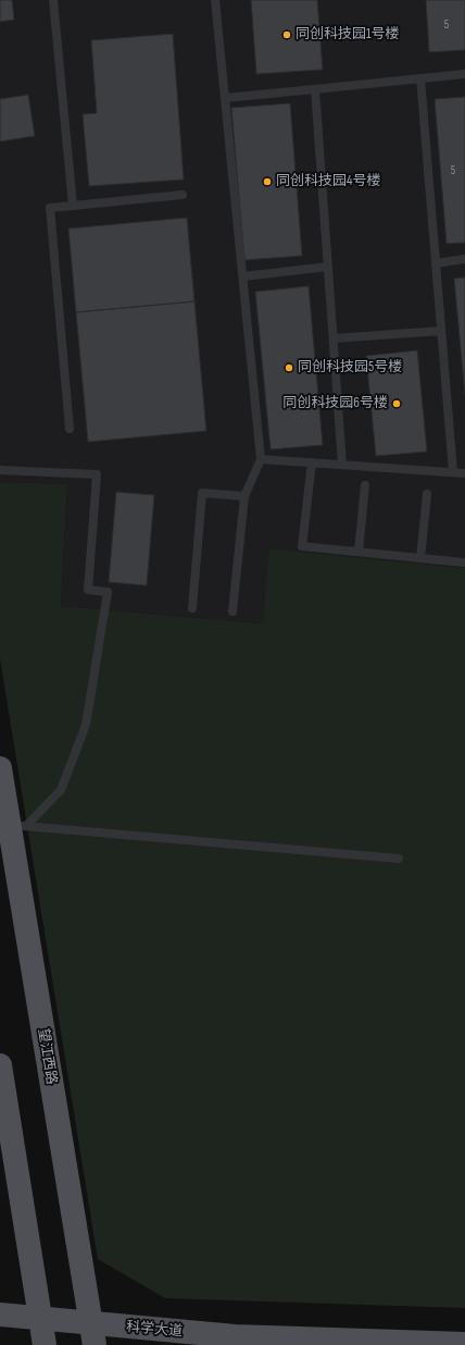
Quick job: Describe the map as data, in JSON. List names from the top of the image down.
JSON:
{
  "streets": {
    "main road": ["望江西路", "科学大道"]
  },
  "crossings": [
    ["望江西路", "科学大道"]
  ],
  "places": [
    "同创科技园1号楼",
    "同创科技园4号楼",
    "同创科技园5号楼",
    "同创科技园6号楼"
  ],
  "house_numbers": ["5", "5"]
}
